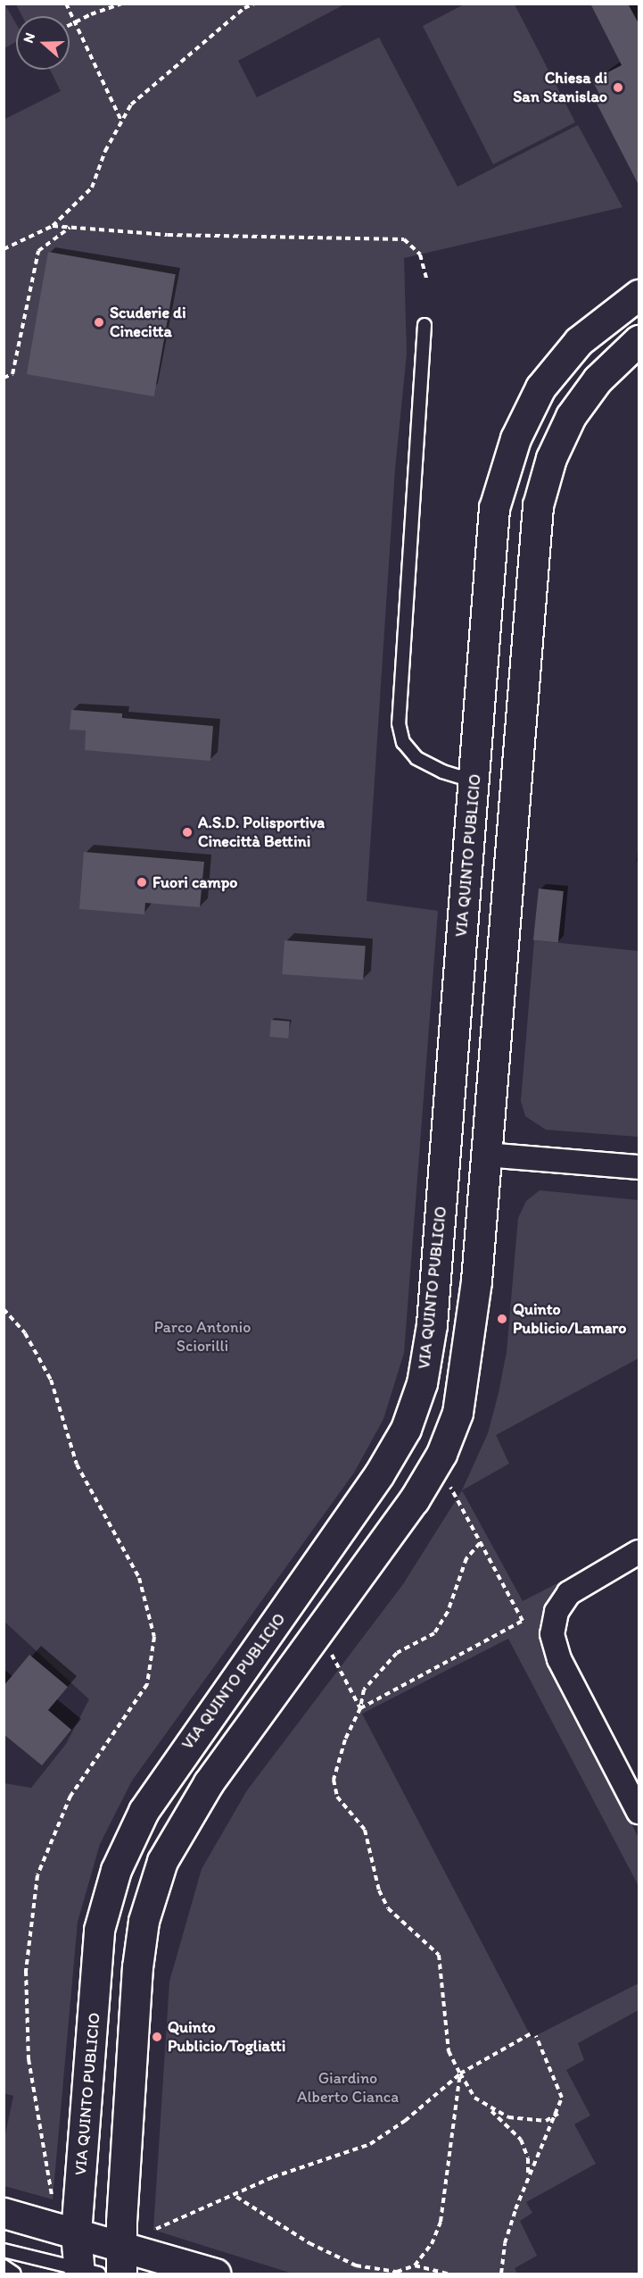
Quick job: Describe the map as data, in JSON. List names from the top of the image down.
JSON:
{
  "streets": {
    "street": ["VIA QUINTO PUBLICIO"]
  },
  "parks": ["Parco Antonio Sciorilli", "Giardino Alberto Cianca"],
  "places": [
    "Chiesa di San Stanislao",
    "Scuderie di Cinecitta",
    "A.S.D. Polisportiva Cinecittà Bettini",
    "Fuori campo",
    "Quinto Publicio/Lamaro",
    "Quinto Publicio/Togliatti"
  ],
  "north": "left"
}
